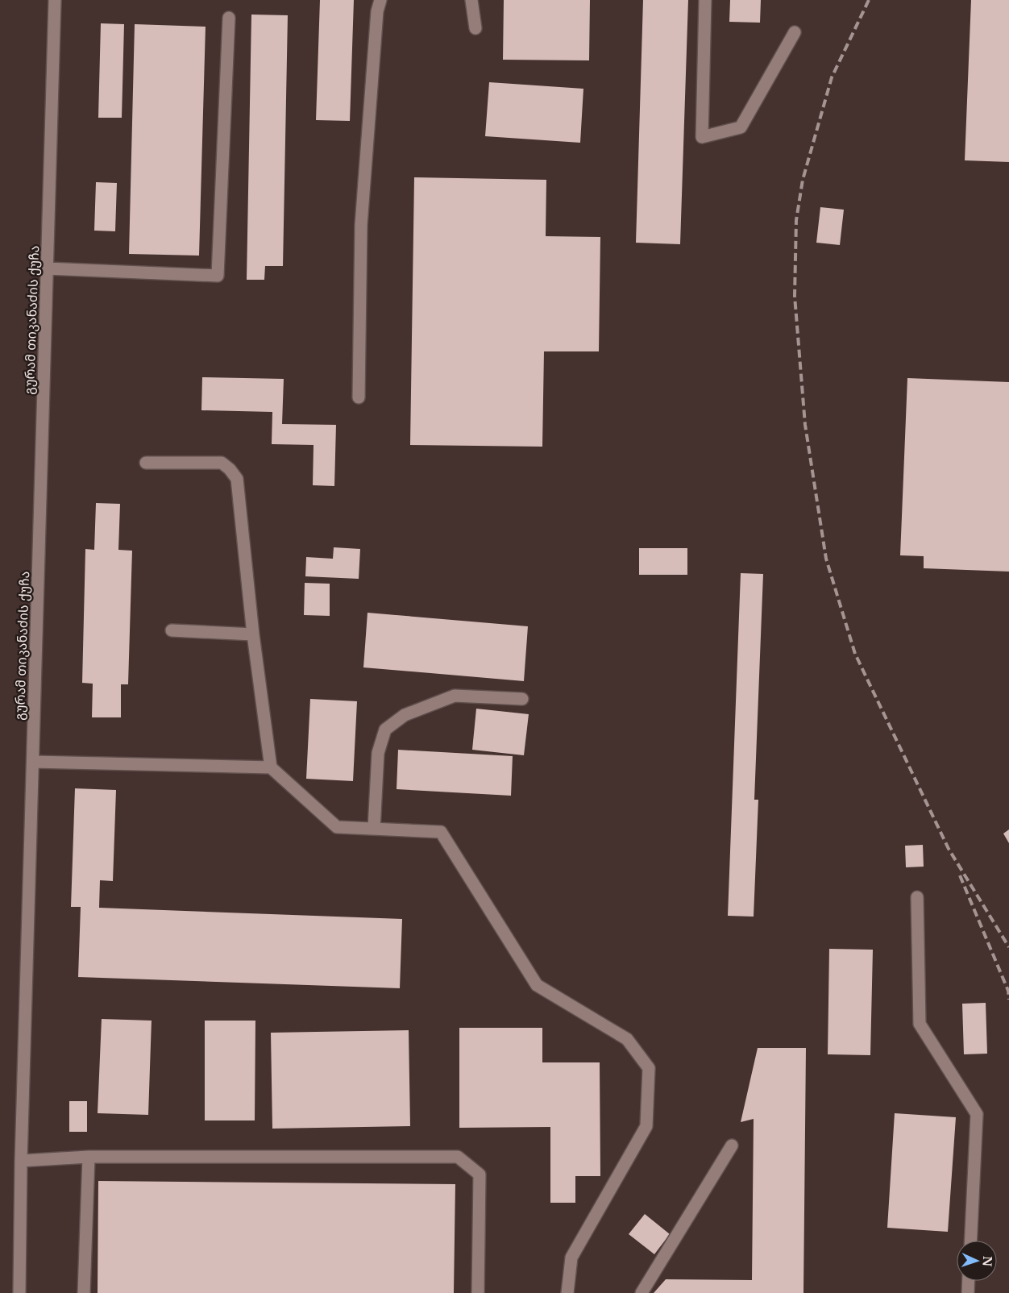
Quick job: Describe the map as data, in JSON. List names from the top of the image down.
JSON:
{
  "streets": {
    "street": ["გურამ თიკანაძის ქუჩა"]
  },
  "north": "right"
}
